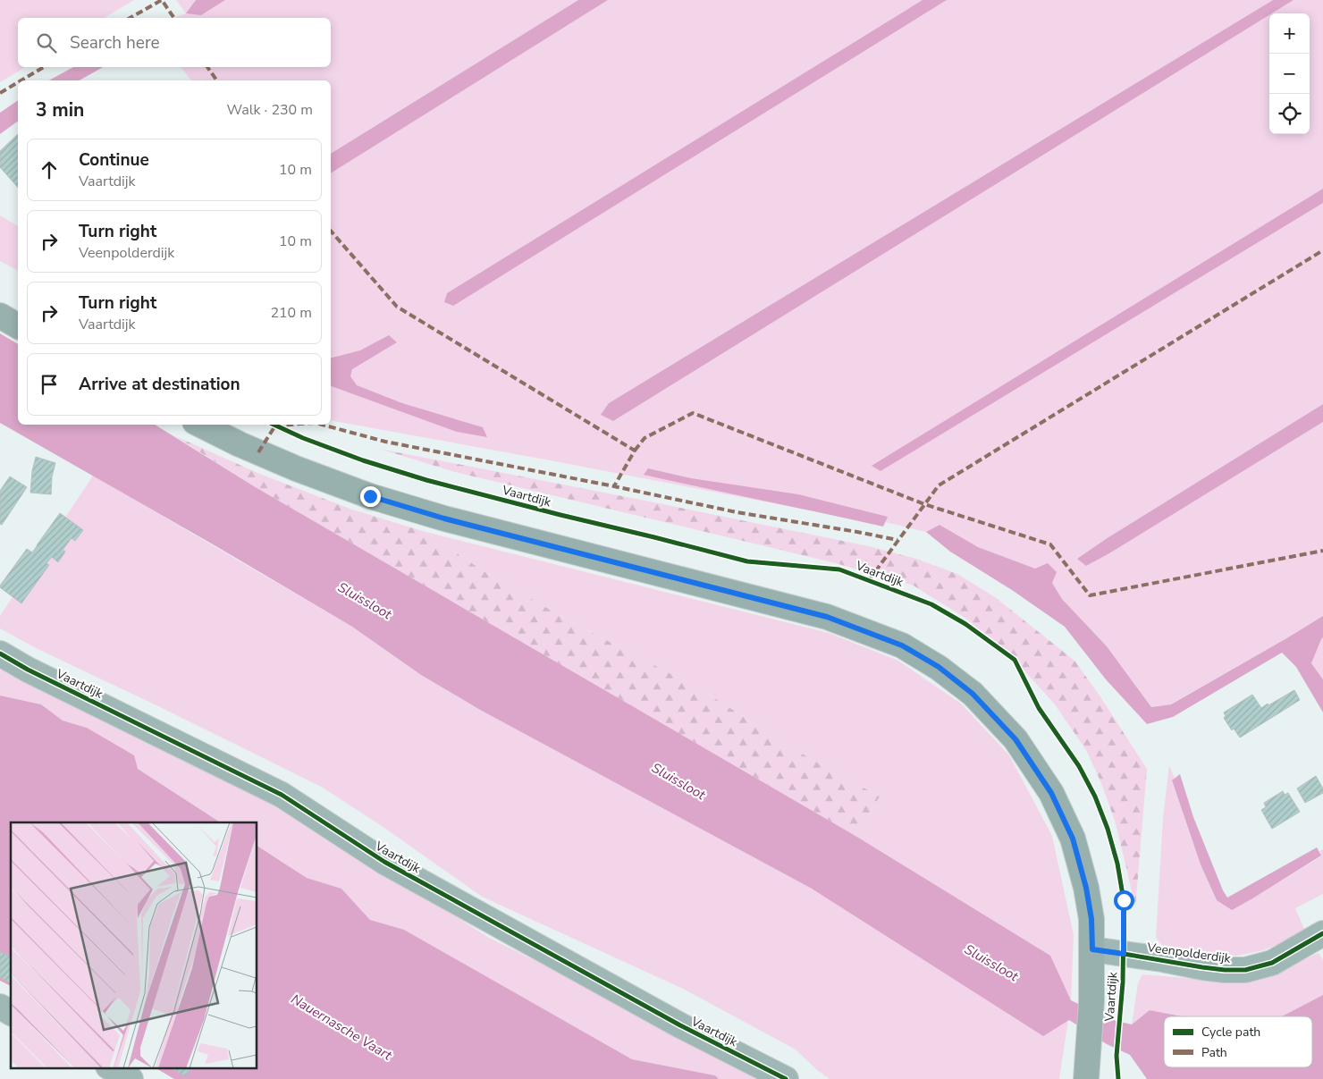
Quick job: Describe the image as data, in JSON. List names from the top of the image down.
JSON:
{
  "streets": {
    "main road": ["Vaartdijk"],
    "street": ["Veenpolderdijk"]
  },
  "crossings": [
    ["Vaartdijk", "Veenpolderdijk"]
  ],
  "water": ["Sluissloot", "Nauernasche Vaart"],
  "legend": ["Cycle path", "Path"],
  "page": {
    "map_buttons": ["+", "−"],
    "search": "Search here",
    "heading": ["3 min", "Walk · 230 m"],
    "list": [
      ["Continue", "Vaartdijk", "10 m"],
      ["Turn right", "Veenpolderdijk", "10 m"],
      ["Turn right", "Vaartdijk", "210 m"],
      "Arrive at destination"
    ]
  }
}
